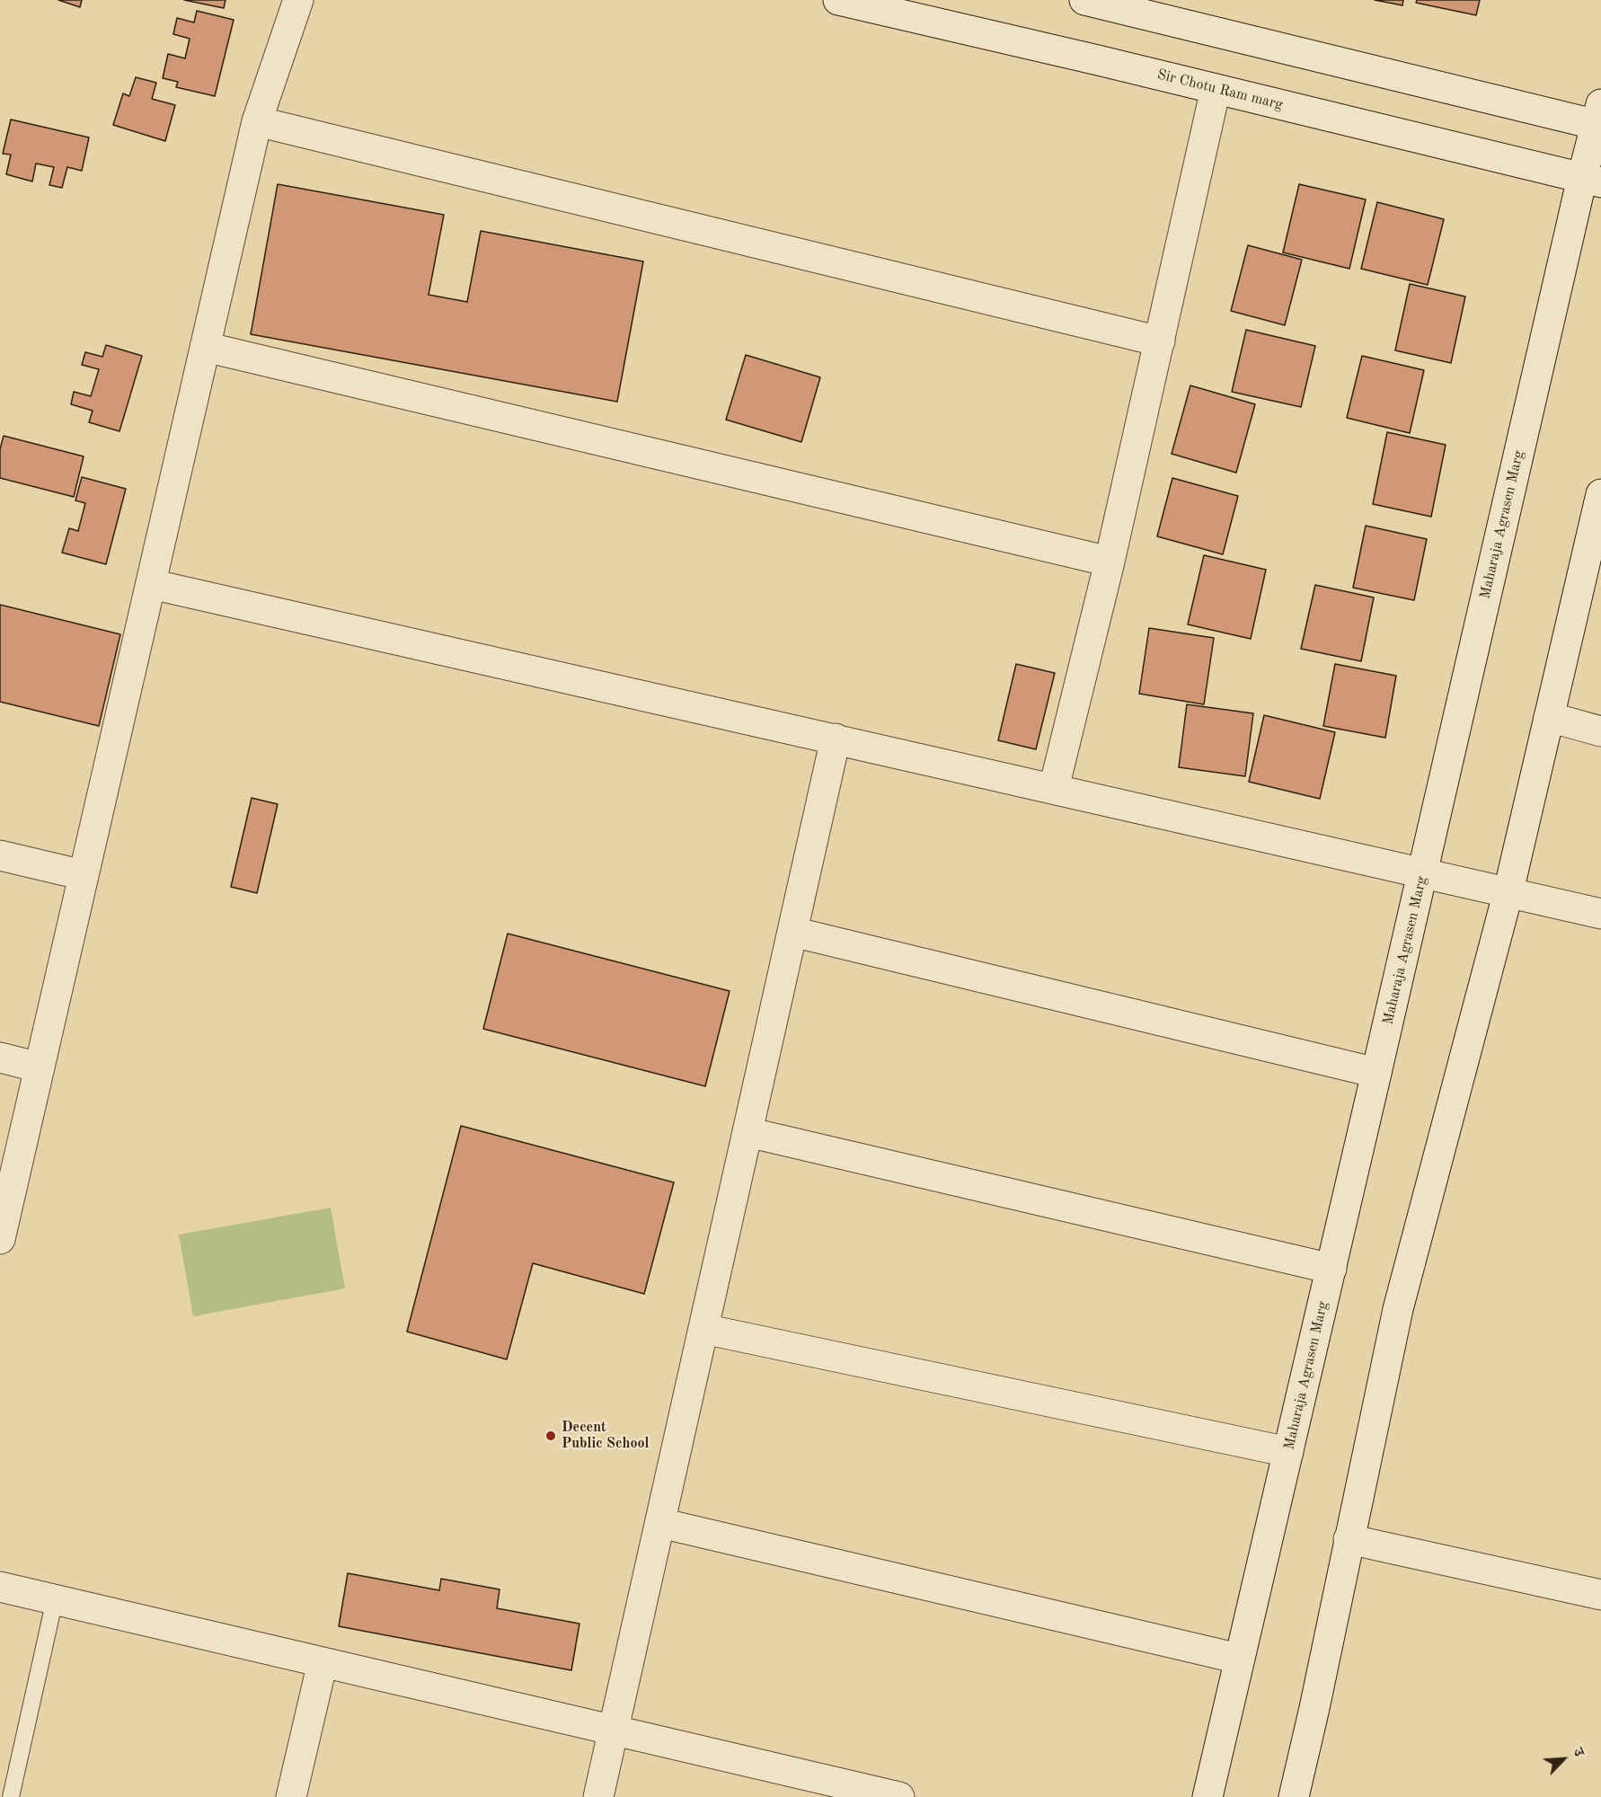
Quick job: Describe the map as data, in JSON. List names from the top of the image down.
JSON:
{
  "streets": {
    "street": ["Sir Chotu Ram marg", "Maharaja Agrasen Marg"]
  },
  "crossings": [
    ["Sir Chotu Ram marg", "Maharaja Agrasen Marg"]
  ],
  "places": ["Decent Public School"],
  "north": "top right"
}
